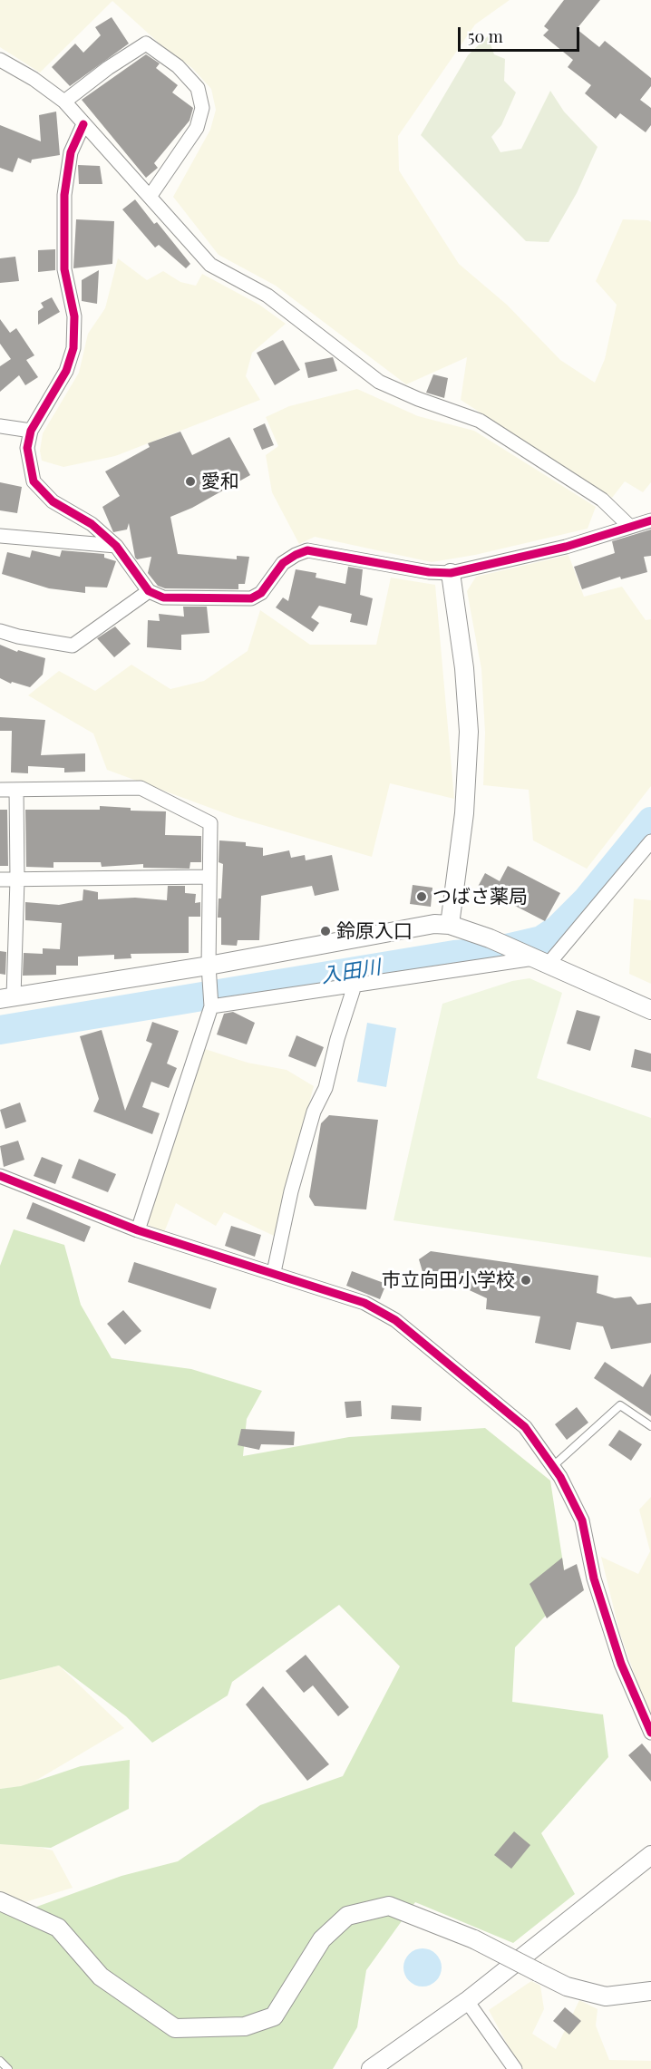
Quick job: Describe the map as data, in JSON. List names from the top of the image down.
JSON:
{
  "water": ["入田川"],
  "places": [
    "愛和",
    "つばさ薬局",
    "鈴原入口",
    "市立向田小学校"
  ],
  "scale_bar": "50 m"
}
